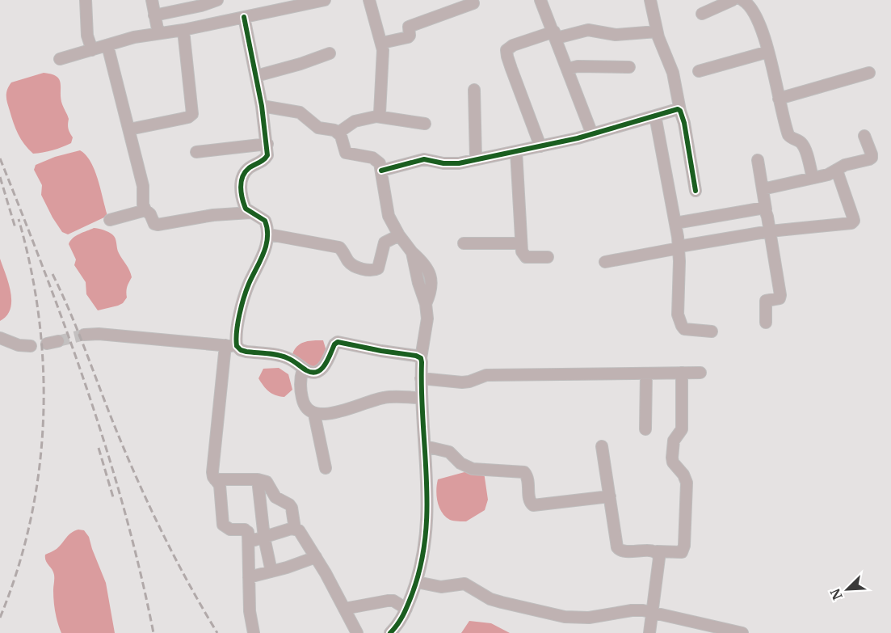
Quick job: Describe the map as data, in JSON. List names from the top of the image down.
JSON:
{
  "north": "bottom left"
}
